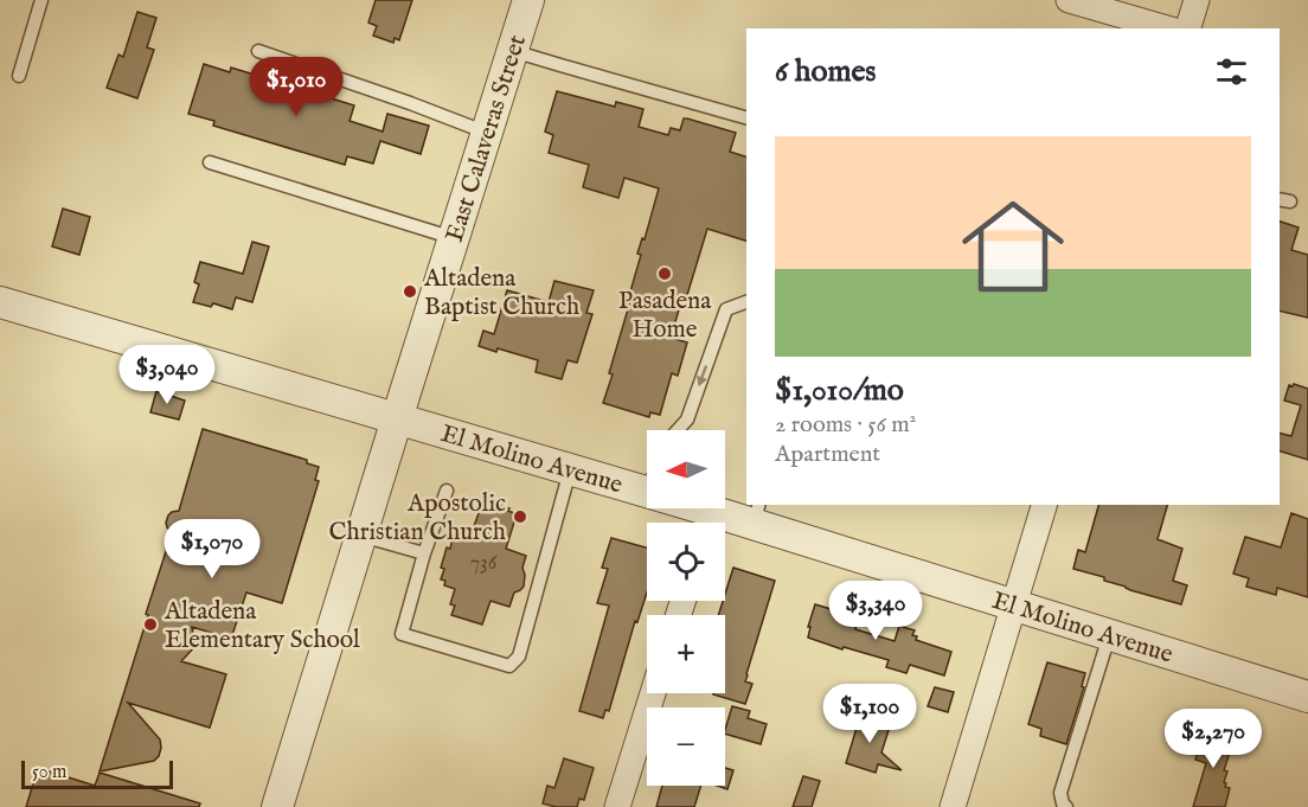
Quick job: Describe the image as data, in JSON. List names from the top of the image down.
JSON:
{
  "streets": {
    "street": ["East Calaveras Street", "El Molino Avenue"]
  },
  "crossings": [
    ["East Calaveras Street", "El Molino Avenue"]
  ],
  "places": [
    "Pasadena Home",
    "Altadena Baptist Church",
    "Apostolic Christian Church",
    "Altadena Elementary School"
  ],
  "house_numbers": ["736"],
  "scale_bar": "50 m",
  "north": "left",
  "page": {
    "heading": "6 homes",
    "price": [
      "$1,010",
      "$3,040",
      "$1,070",
      "$3,340",
      "$1,100",
      "$2,270"
    ],
    "list": [
      {
        "name": "$1,010/mo",
        "note": "2 rooms · 56 m² · Apartment"
      }
    ],
    "map_buttons": ["+", "−"],
    "scale": "50 m"
  }
}
